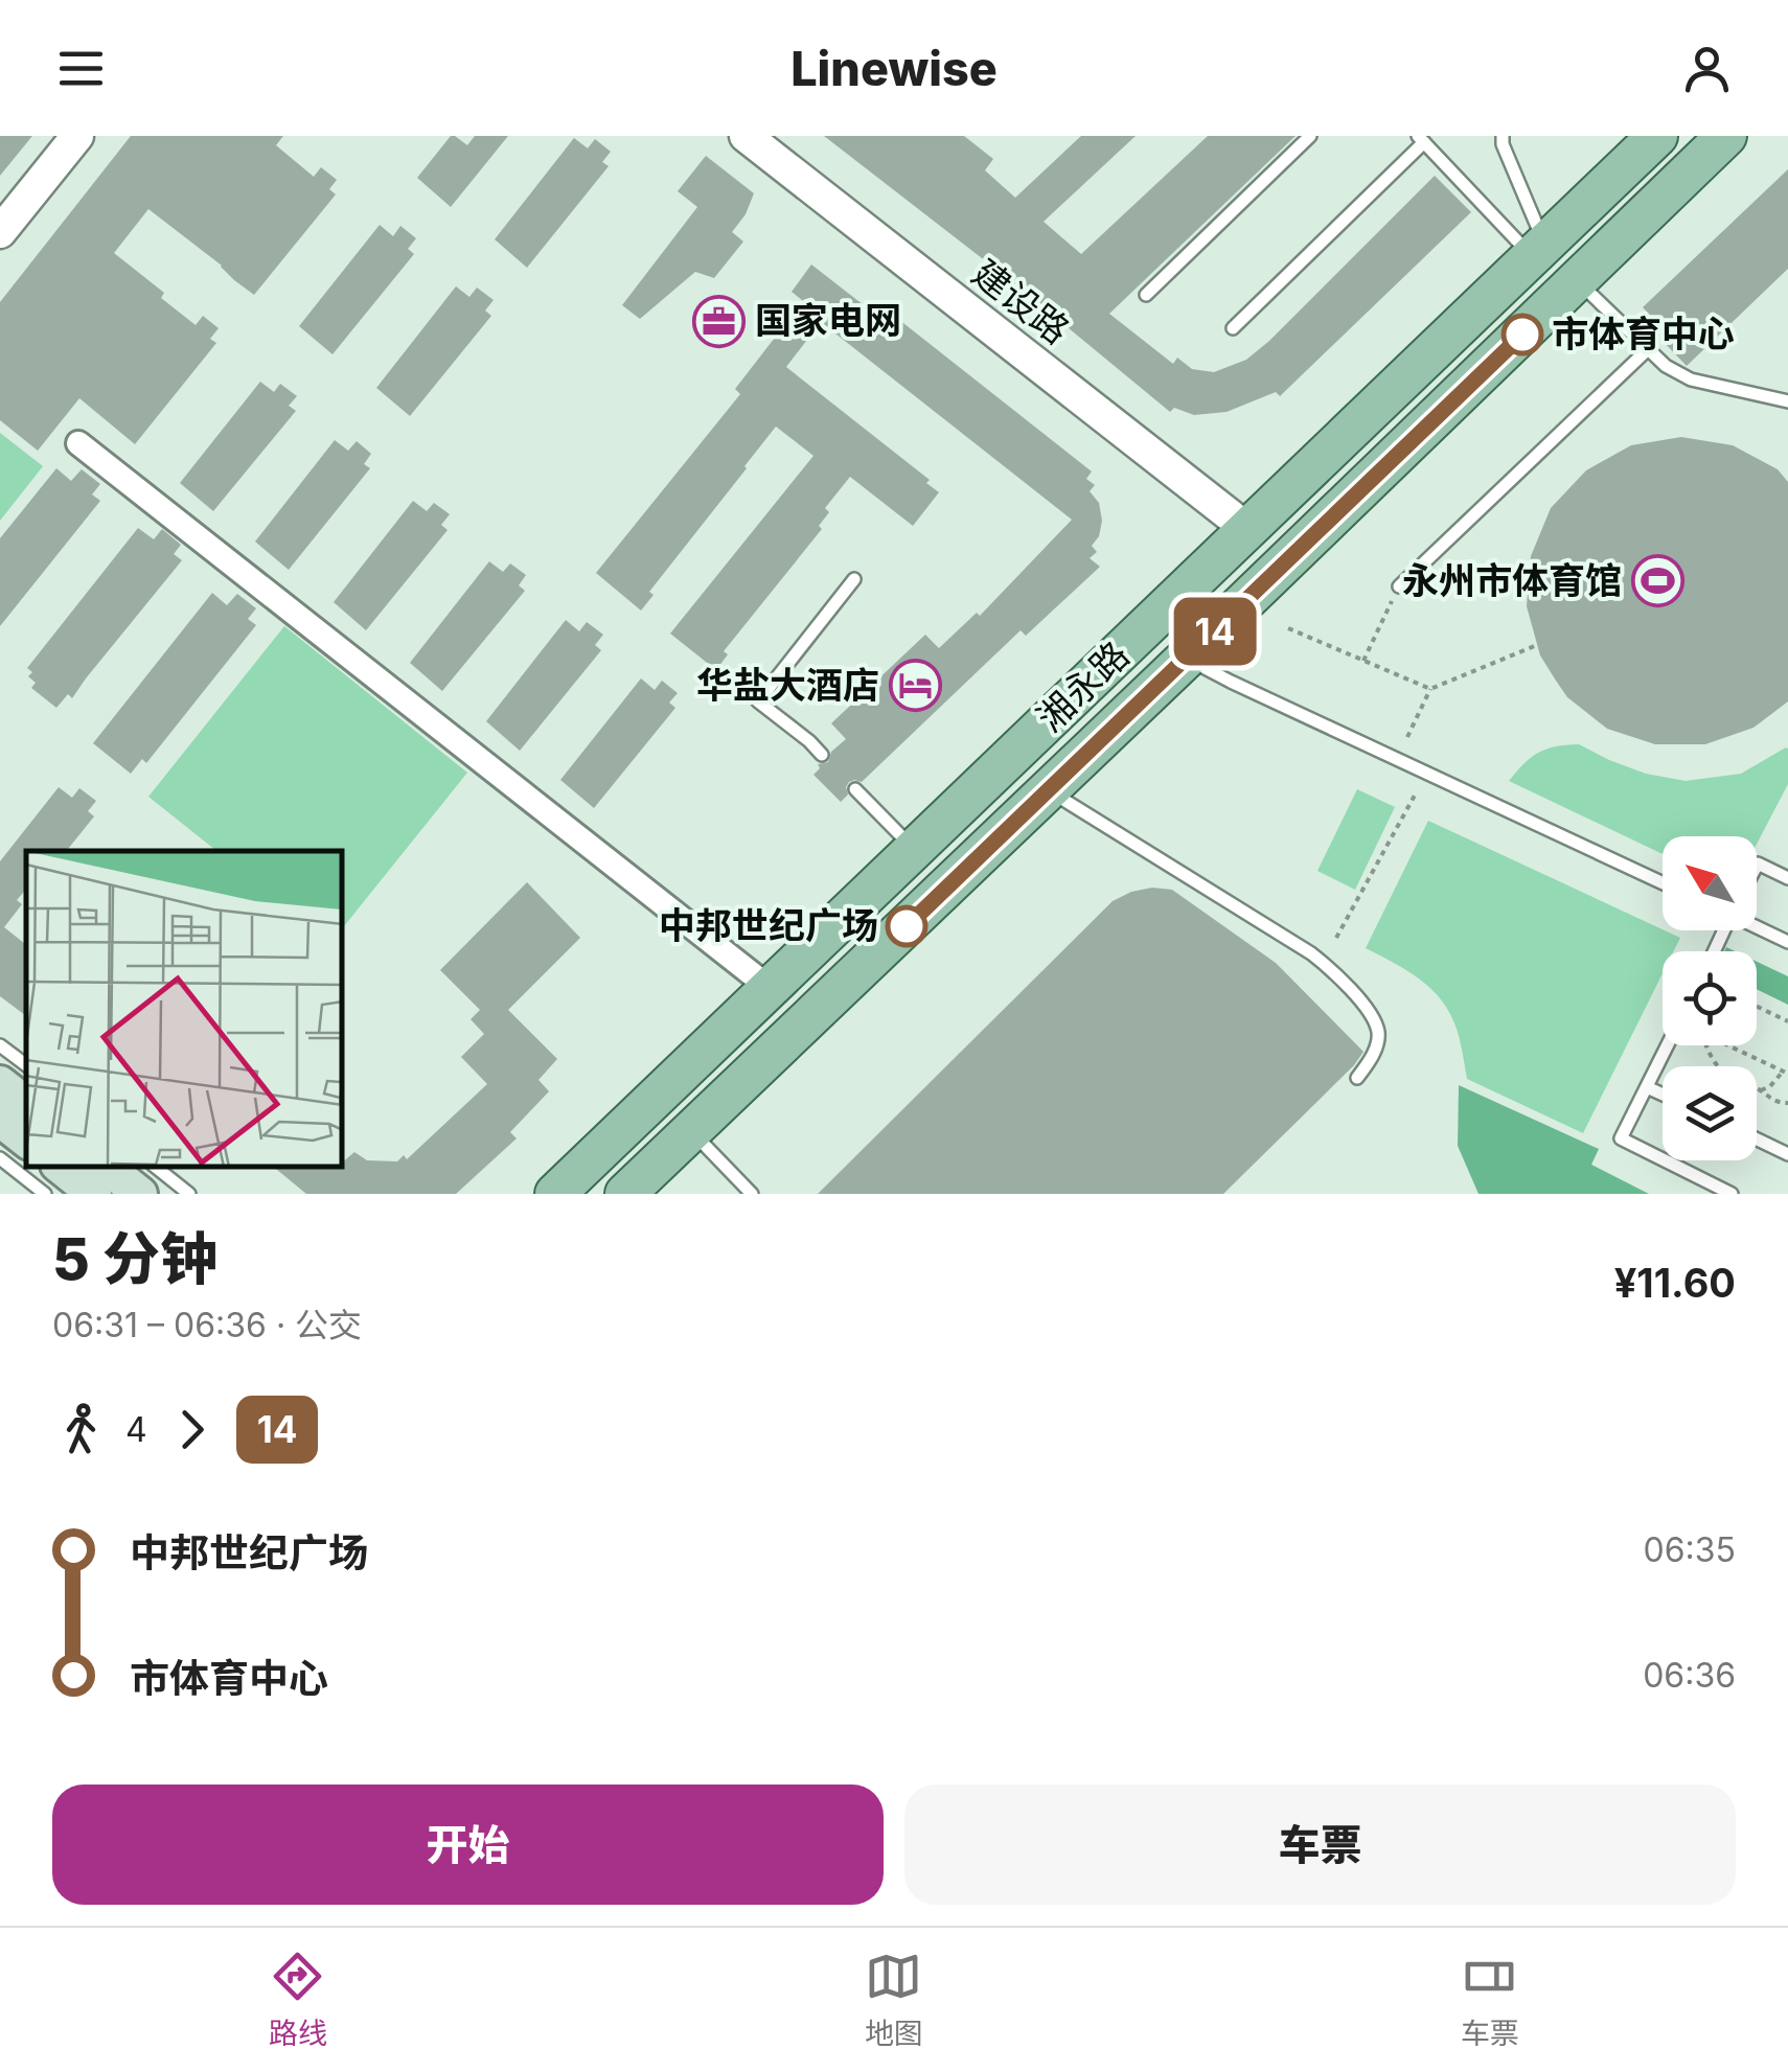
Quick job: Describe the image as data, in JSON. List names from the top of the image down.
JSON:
{
  "streets": {
    "main road": ["湘永路"],
    "street": ["建设路"]
  },
  "crossings": [
    ["建设路", "湘永路"]
  ],
  "places": {
    "office": ["国家电网"],
    "other": ["市体育中心", "中邦世纪广场"],
    "sports": ["永州市体育馆"],
    "hotel": ["华盐大酒店"]
  },
  "lines": ["bus line 14"],
  "north": "top left",
  "page": {
    "header": "Linewise",
    "on_map": "14",
    "heading": ["5 分钟", "06:31 – 06:36 · 公交", "¥11.60"],
    "legs": ["4", "14"],
    "list": [
      {
        "name": "中邦世纪广场",
        "value": "06:35"
      },
      {
        "name": "市体育中心",
        "value": "06:36"
      }
    ],
    "buttons": ["开始", "车票"],
    "tabs": ["路线", "地图", "车票"]
  }
}
